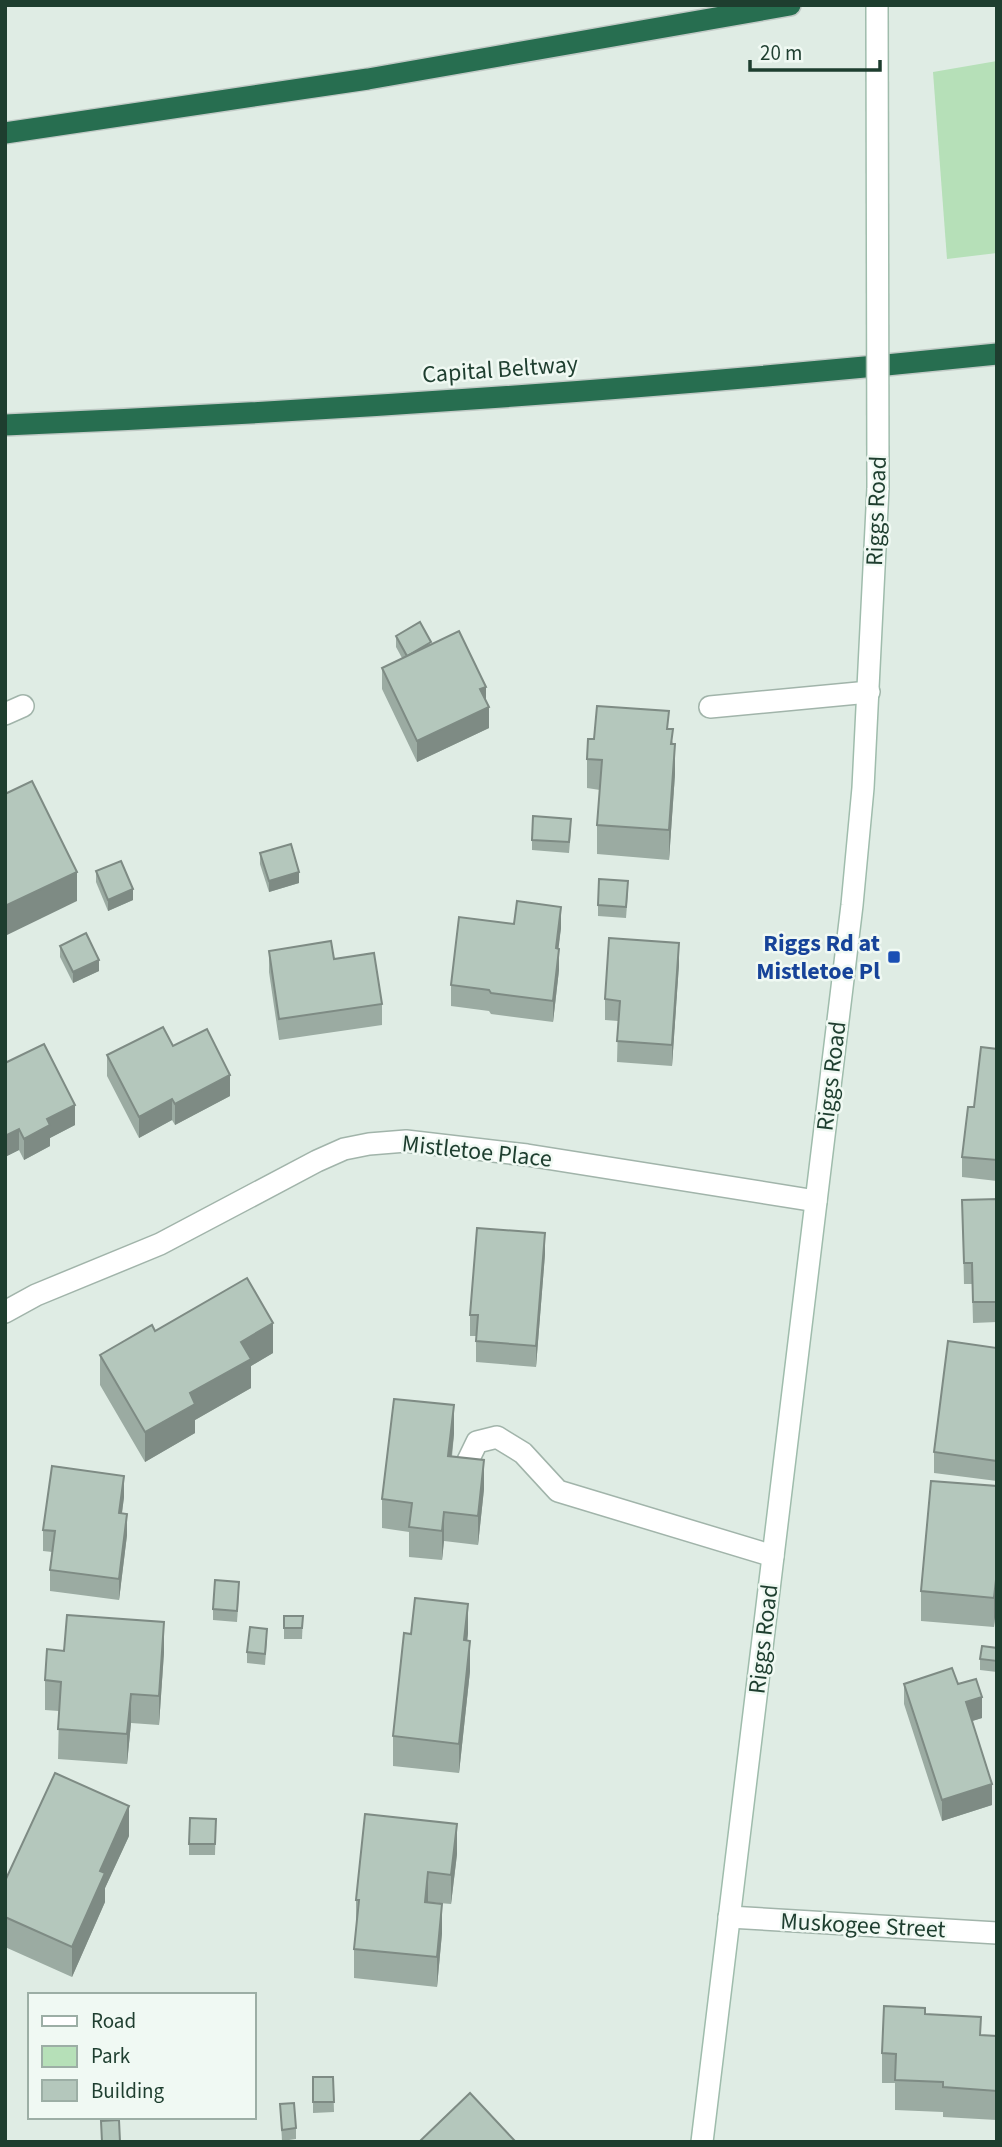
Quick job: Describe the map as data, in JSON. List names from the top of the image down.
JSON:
{
  "streets": {
    "highway": ["Capital Beltway"],
    "main road": ["Riggs Road", "Mistletoe Place", "Muskogee Street"]
  },
  "crossings": [
    ["Riggs Road", "Mistletoe Place"],
    ["Riggs Road", "Muskogee Street"]
  ],
  "places": {
    "transit": ["Riggs Rd at Mistletoe Pl"]
  },
  "legend": ["Road", "Park", "Building"],
  "scale_bar": "20 m"
}
